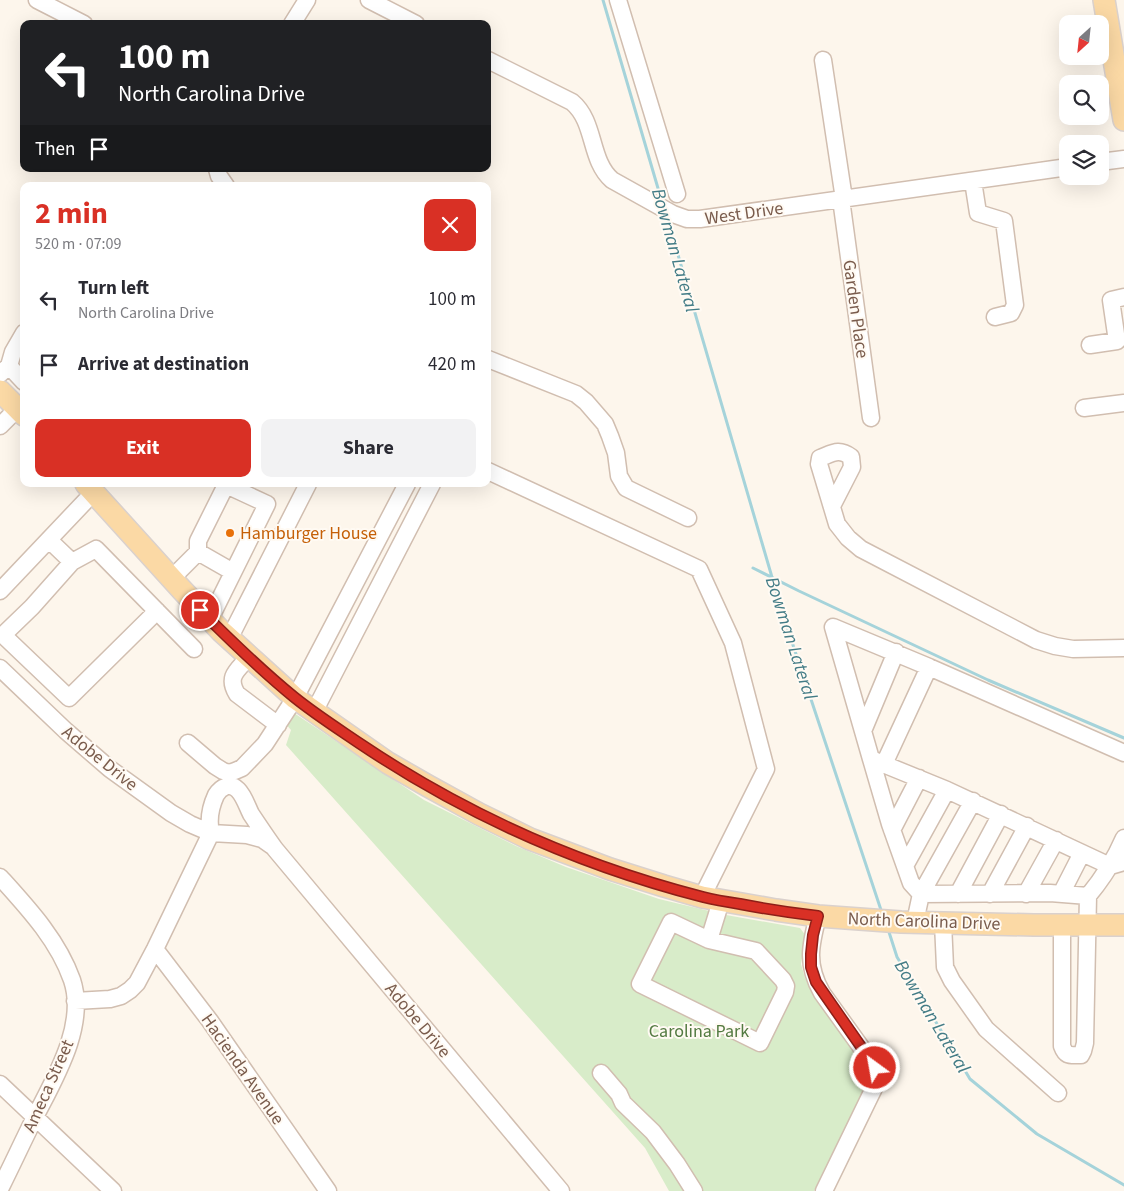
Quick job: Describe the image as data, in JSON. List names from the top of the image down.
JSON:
{
  "streets": {
    "main road": ["North Carolina Drive"],
    "street": [
      "West Drive",
      "Garden Place",
      "Adobe Drive",
      "Hacienda Avenue",
      "Ameca Street"
    ]
  },
  "crossings": [
    ["West Drive", "Garden Place"]
  ],
  "water": ["Bowman Lateral"],
  "parks": ["Carolina Park"],
  "places": ["Hamburger House"],
  "north": "bottom left",
  "page": {
    "turn": ["100 m", "North Carolina Drive"],
    "then": "Then",
    "heading": ["2 min", "520 m · 07:09"],
    "list": [
      {
        "name": "Turn left",
        "note": "North Carolina Drive",
        "value": "100 m"
      },
      {
        "name": "Arrive at destination",
        "value": "420 m"
      }
    ],
    "buttons": ["Exit", "Share"]
  }
}
